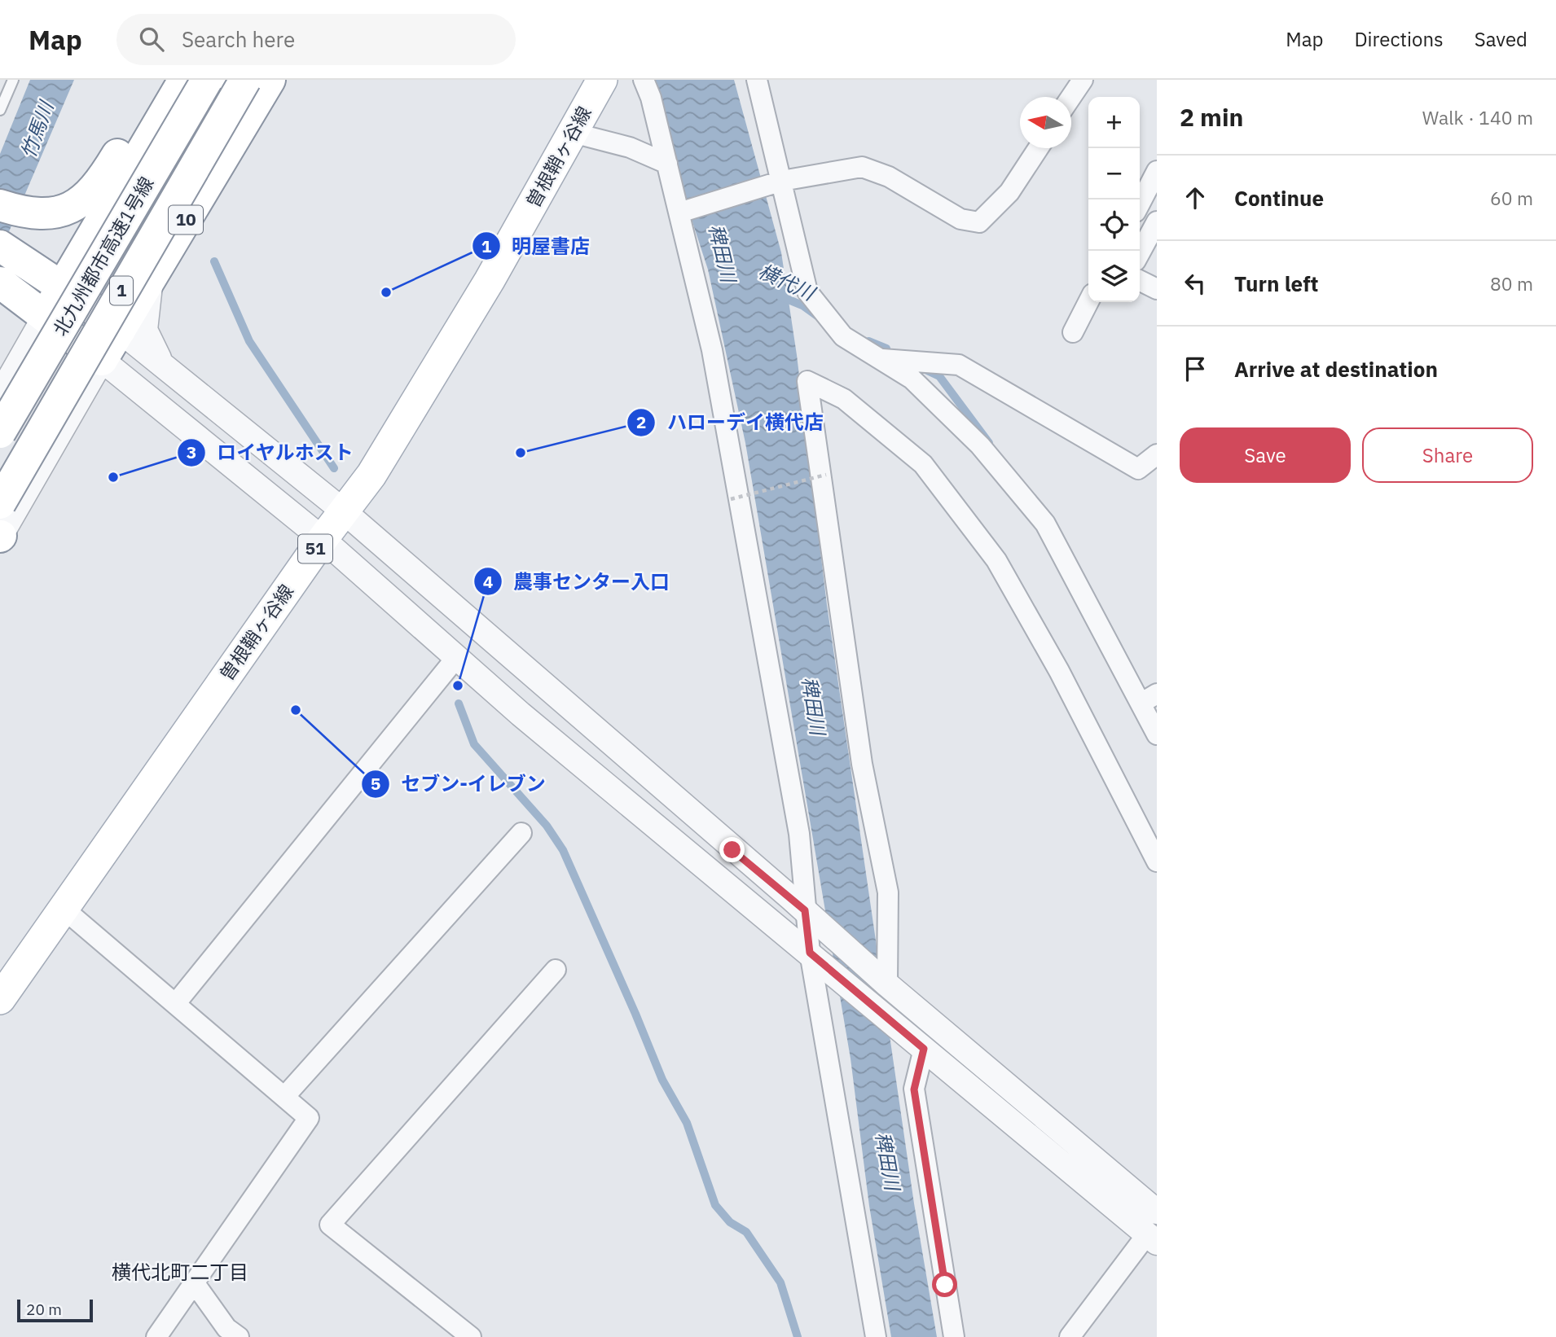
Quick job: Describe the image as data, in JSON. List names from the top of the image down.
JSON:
{
  "streets": {
    "highway": ["10", "北九州都市高速1号線", "1"],
    "main road": ["曽根鞘ヶ谷線", "51"]
  },
  "districts": ["横代北町二丁目"],
  "water": ["竹馬川", "稗田川", "横代川"],
  "places": [
    "明屋書店",
    "ハローデイ横代店",
    "ロイヤルホスト",
    "農事センター入口",
    "セブン-イレブン"
  ],
  "scale_bar": "20 m",
  "north": "left",
  "page": {
    "header": "Map",
    "search": "Search here",
    "nav": ["Map", "Directions", "Saved"],
    "heading": ["2 min", "Walk · 140 m"],
    "map_buttons": ["+", "−"],
    "list": [
      ["Continue", "60 m"],
      ["Turn left", "80 m"],
      "Arrive at destination"
    ],
    "buttons": ["Save", "Share"],
    "scale": "20 m"
  }
}
